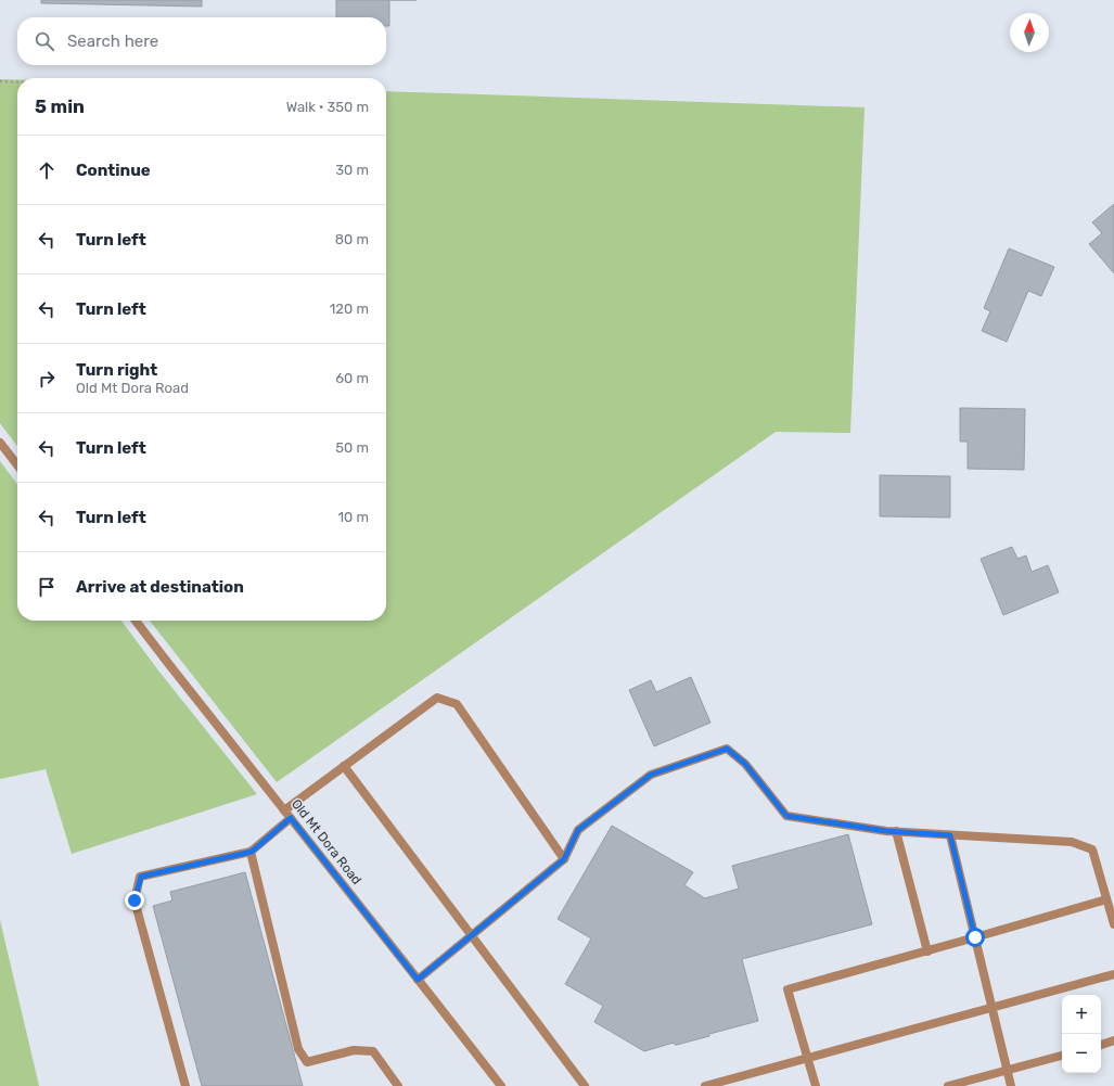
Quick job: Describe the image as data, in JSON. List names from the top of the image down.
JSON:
{
  "streets": {
    "street": ["Old Mt Dora Road"]
  },
  "north": "top",
  "page": {
    "search": "Search here",
    "heading": ["5 min", "Walk · 350 m"],
    "list": [
      ["Continue", "30 m"],
      ["Turn left", "80 m"],
      ["Turn left", "120 m"],
      ["Turn right", "Old Mt Dora Road", "60 m"],
      ["Turn left", "50 m"],
      ["Turn left", "10 m"],
      "Arrive at destination"
    ],
    "map_buttons": ["+", "−"]
  }
}
